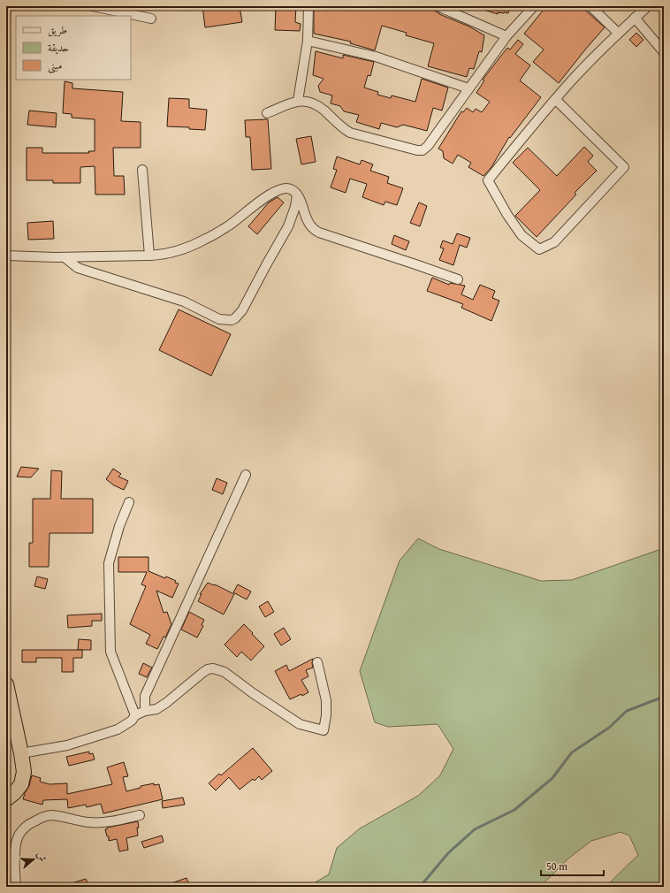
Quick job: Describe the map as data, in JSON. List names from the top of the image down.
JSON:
{
  "legend": ["طريق", "حديقة", "مبنى"],
  "scale_bar": "50 m",
  "north": "right"
}
